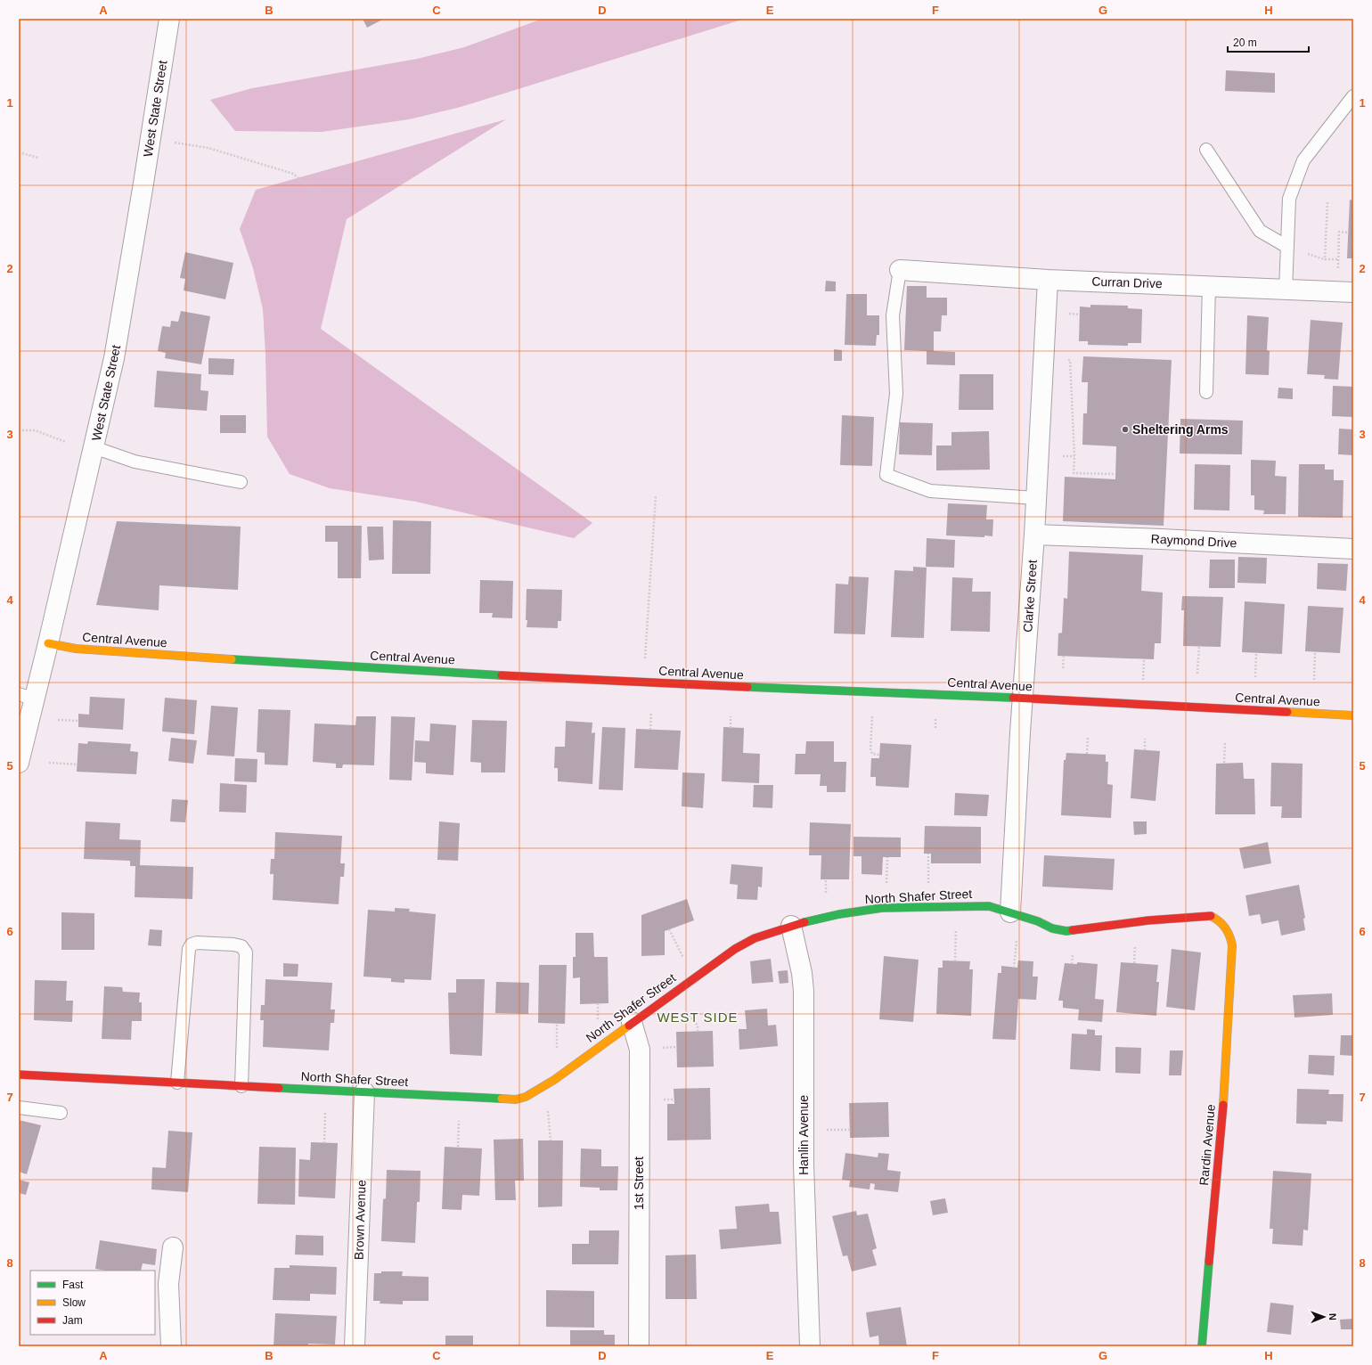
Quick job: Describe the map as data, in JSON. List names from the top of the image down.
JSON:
{
  "streets": {
    "street": [
      "West State Street",
      "Curran Drive",
      "Raymond Drive",
      "Clarke Street",
      "Central Avenue",
      "North Shafer Street",
      "Hanlin Avenue",
      "Rardin Avenue",
      "1st Street",
      "Brown Avenue"
    ]
  },
  "crossings": [
    ["West State Street", "Central Avenue"],
    ["Curran Drive", "Clarke Street"],
    ["Raymond Drive", "Clarke Street"],
    ["Clarke Street", "Central Avenue"],
    ["Clarke Street", "North Shafer Street"],
    ["North Shafer Street", "Hanlin Avenue"],
    ["North Shafer Street", "Rardin Avenue"],
    ["North Shafer Street", "1st Street"],
    ["North Shafer Street", "Brown Avenue"]
  ],
  "districts": ["WEST SIDE"],
  "places": ["Sheltering Arms"],
  "legend": ["Fast", "Slow", "Jam"],
  "scale_bar": "20 m",
  "north": "right",
  "grid": {
    "columns": [
      "A",
      "B",
      "C",
      "D",
      "E",
      "F",
      "G",
      "H"
    ],
    "rows": [
      "1",
      "2",
      "3",
      "4",
      "5",
      "6",
      "7",
      "8"
    ]
  }
}
